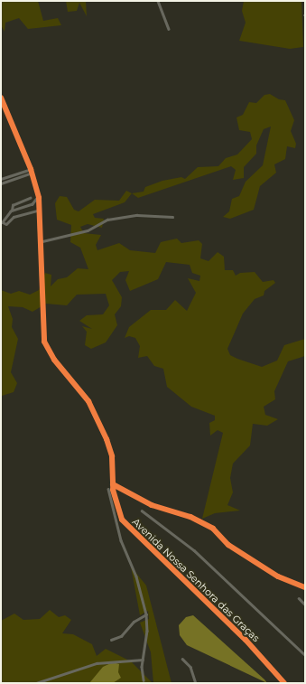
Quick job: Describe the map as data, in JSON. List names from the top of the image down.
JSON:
{
  "streets": {
    "main road": ["Avenida Nossa Senhora das Graças"]
  }
}
